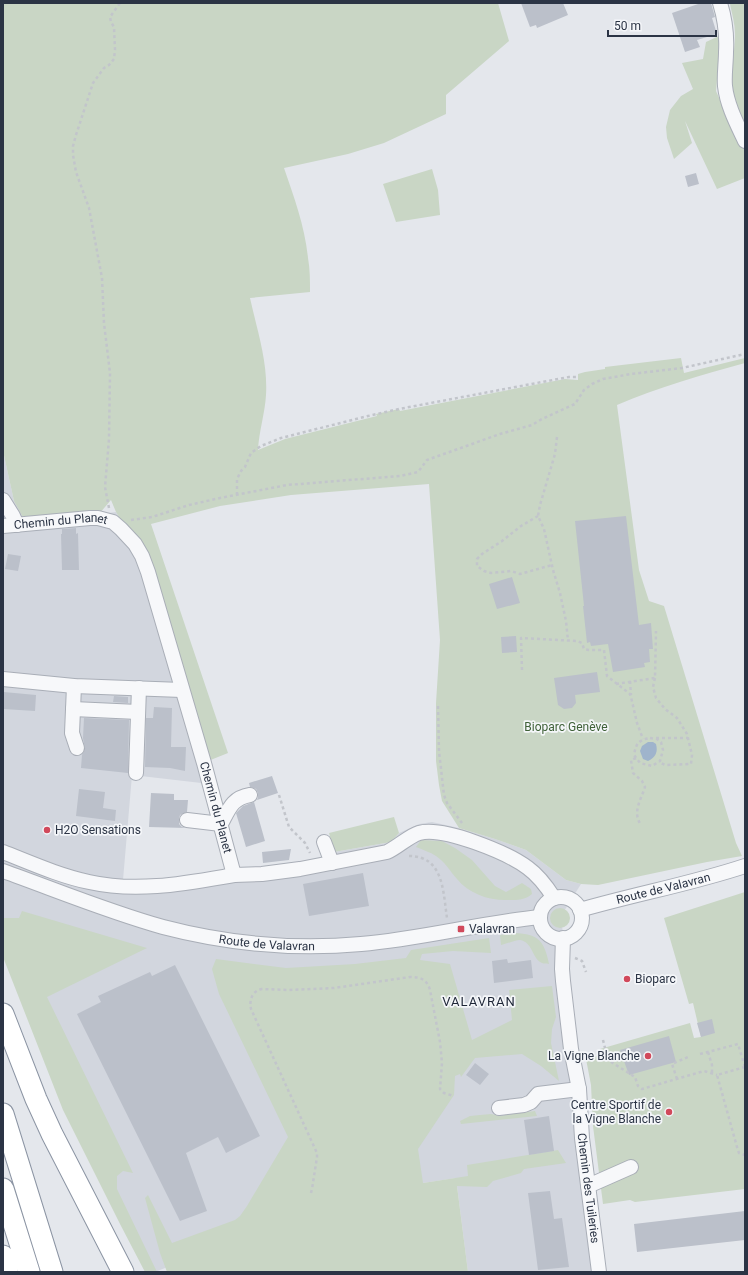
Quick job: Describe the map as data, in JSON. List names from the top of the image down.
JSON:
{
  "streets": {
    "street": ["Chemin du Planet", "Route de Valavran", "Chemin des Tuileries"]
  },
  "crossings": [
    ["Route de Valavran", "Chemin des Tuileries"]
  ],
  "districts": ["VALAVRAN"],
  "parks": ["Bioparc Genève"],
  "places": {
    "other": [
      "H2O Sensations",
      "Bioparc",
      "La Vigne Blanche",
      "Centre Sportif de la Vigne Blanche"
    ],
    "transit": ["Valavran"]
  },
  "scale_bar": "50 m"
}
